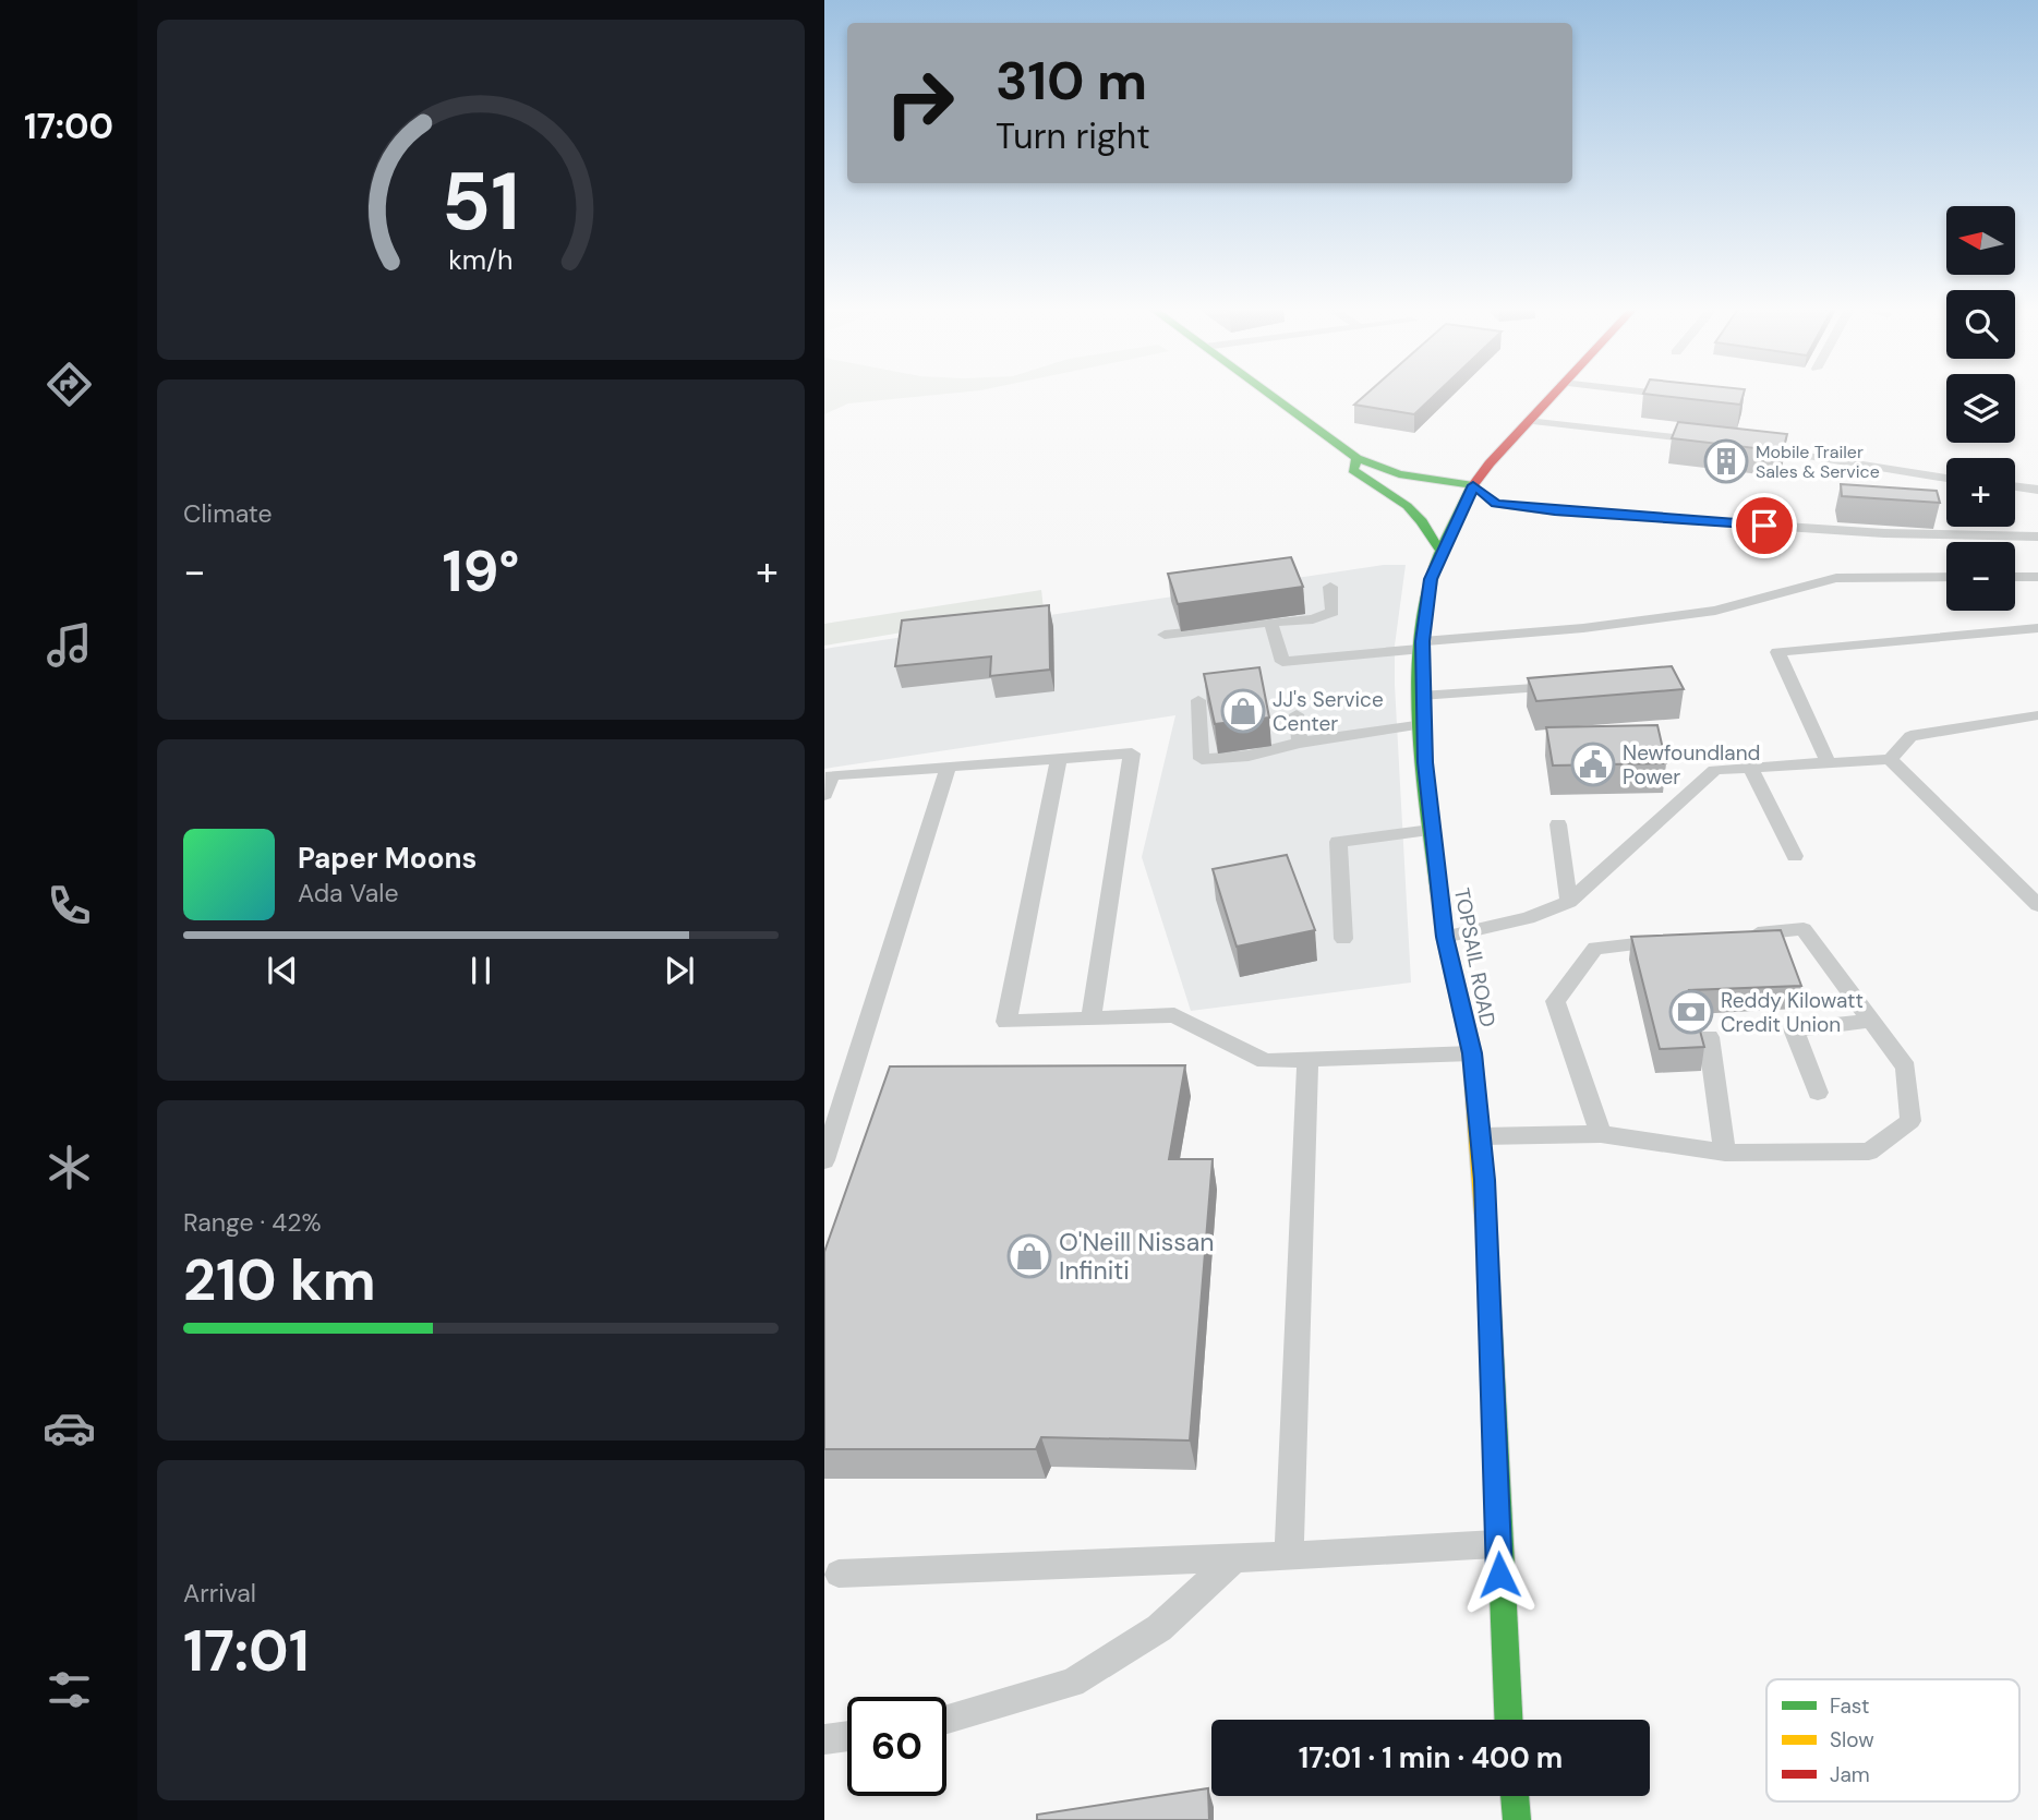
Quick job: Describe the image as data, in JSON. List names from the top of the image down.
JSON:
{
  "streets": {
    "main road": ["TOPSAIL ROAD"]
  },
  "places": {
    "building": ["Mobile Trailer Sales & Service"],
    "shop": ["JJ's Service Center", "O'Neill Nissan Infiniti"],
    "public building": ["Newfoundland Power"],
    "bank": ["Reddy Kilowatt Credit Union"]
  },
  "legend": ["Fast", "Slow", "Jam"],
  "north": "left",
  "page": {
    "tabs": "17:00",
    "turn": ["310 m", "Turn right"],
    "map_buttons": ["+", "−"],
    "tile": [
      "Climate",
      ["Range · 42%", "210 km"],
      ["Arrival", "17:01"]
    ],
    "heat": ["−", "19°", "+"],
    "song": ["Paper Moons", "Ada Vale"],
    "limit": "60",
    "trip": "17:01 · 1 min · 400 m",
    "gauge": ["51", "km/h"]
  }
}
